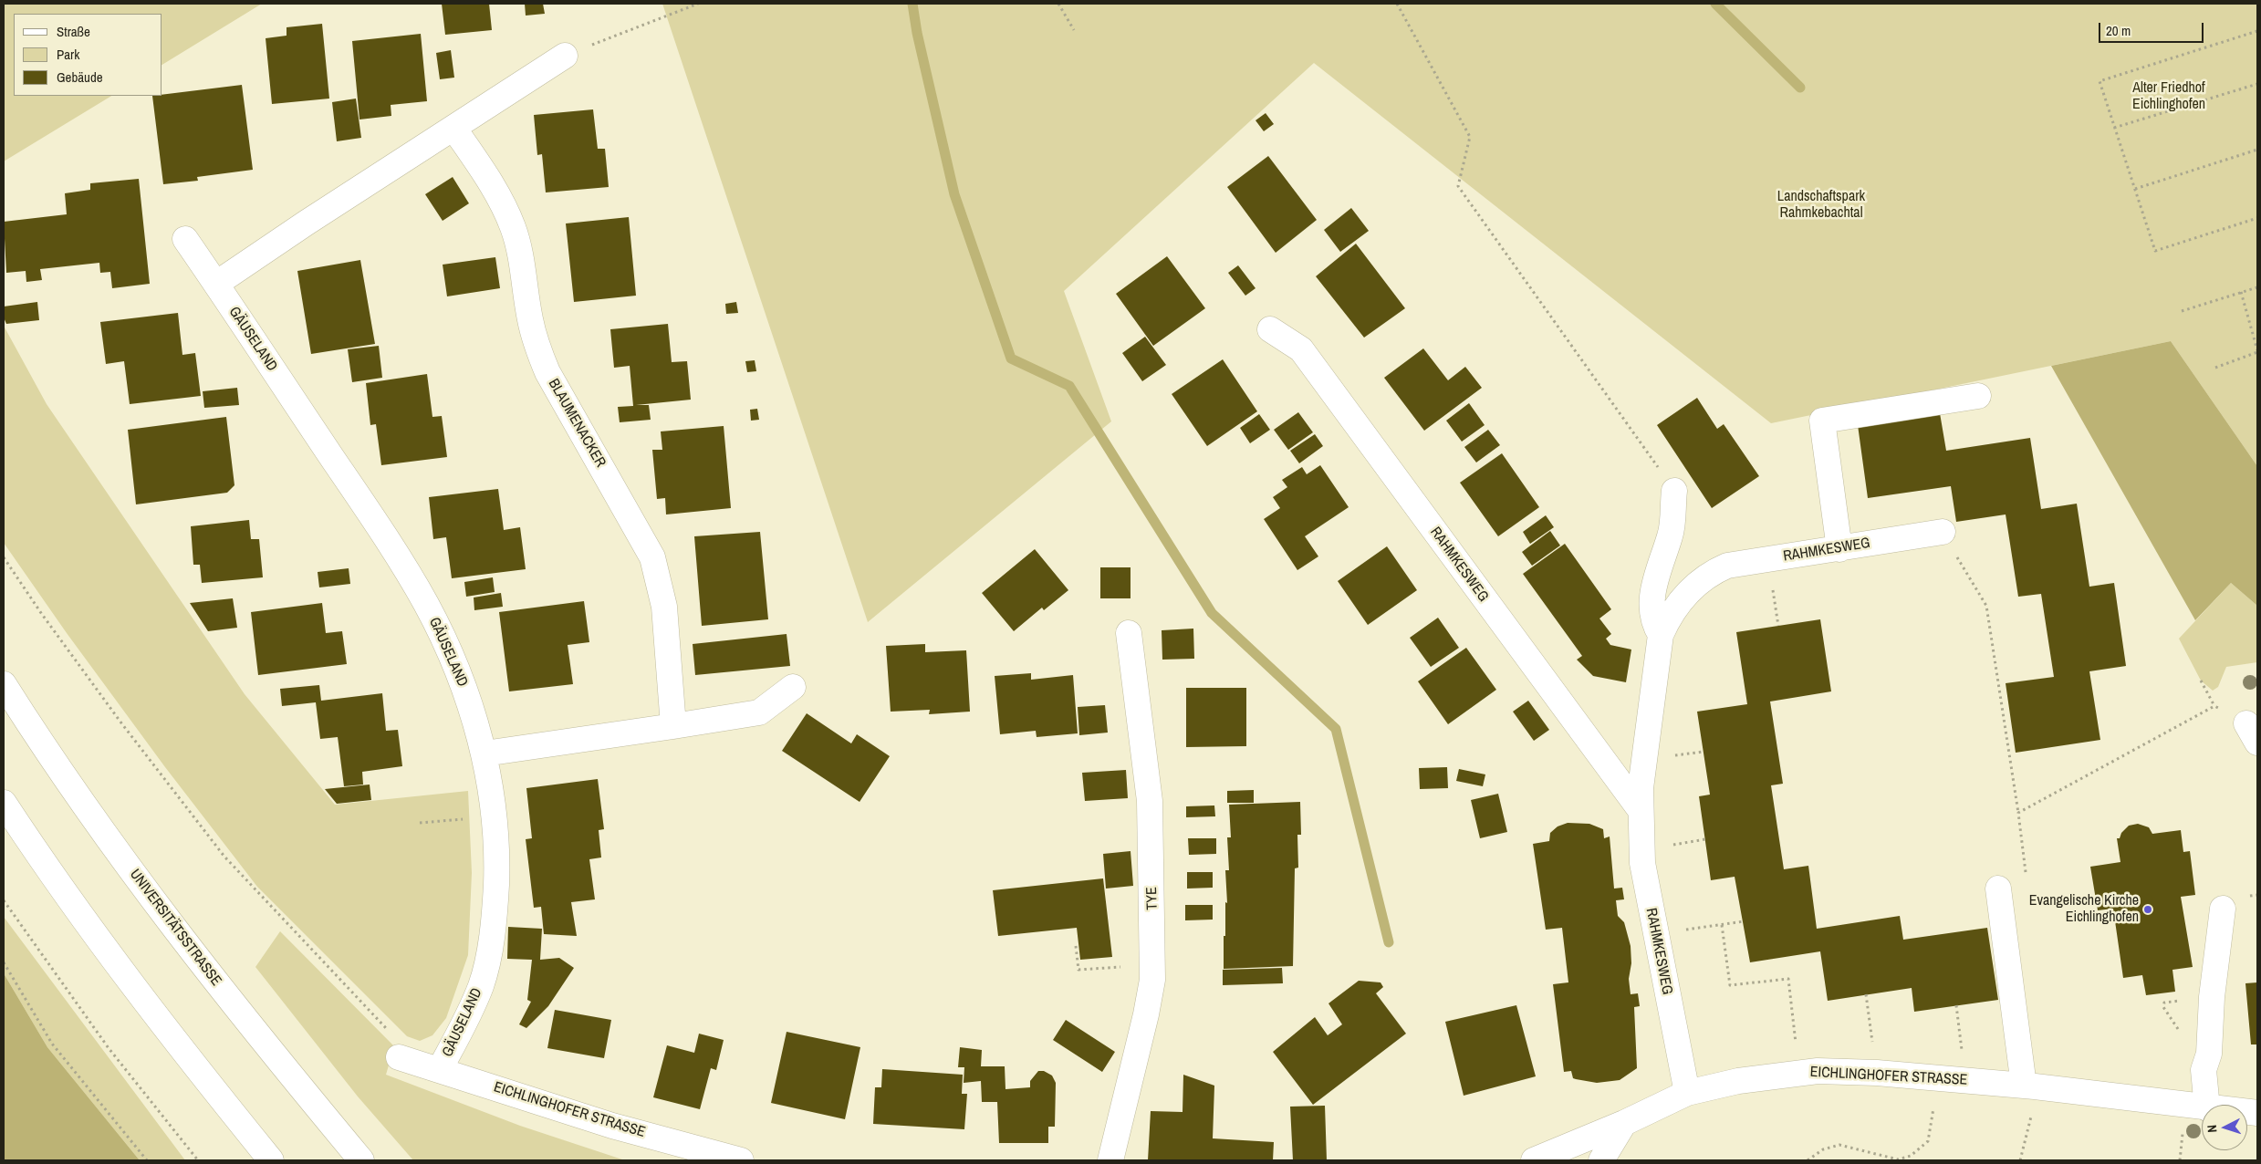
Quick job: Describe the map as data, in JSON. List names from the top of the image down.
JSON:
{
  "streets": {
    "street": [
      "GÄUSELAND",
      "BLAUMENACKER",
      "RAHMKESWEG",
      "TYE",
      "UNIVERSITÄTSSTRASSE",
      "EICHLINGHOFER STRASSE"
    ]
  },
  "crossings": [
    ["GÄUSELAND", "EICHLINGHOFER STRASSE"],
    ["RAHMKESWEG", "EICHLINGHOFER STRASSE"]
  ],
  "parks": ["Alter Friedhof Eichlinghofen", "Landschaftspark Rahmkebachtal"],
  "places": ["Evangelische Kirche Eichlinghofen"],
  "legend": ["Straße", "Park", "Gebäude"],
  "scale_bar": "20 m",
  "north": "left"
}
